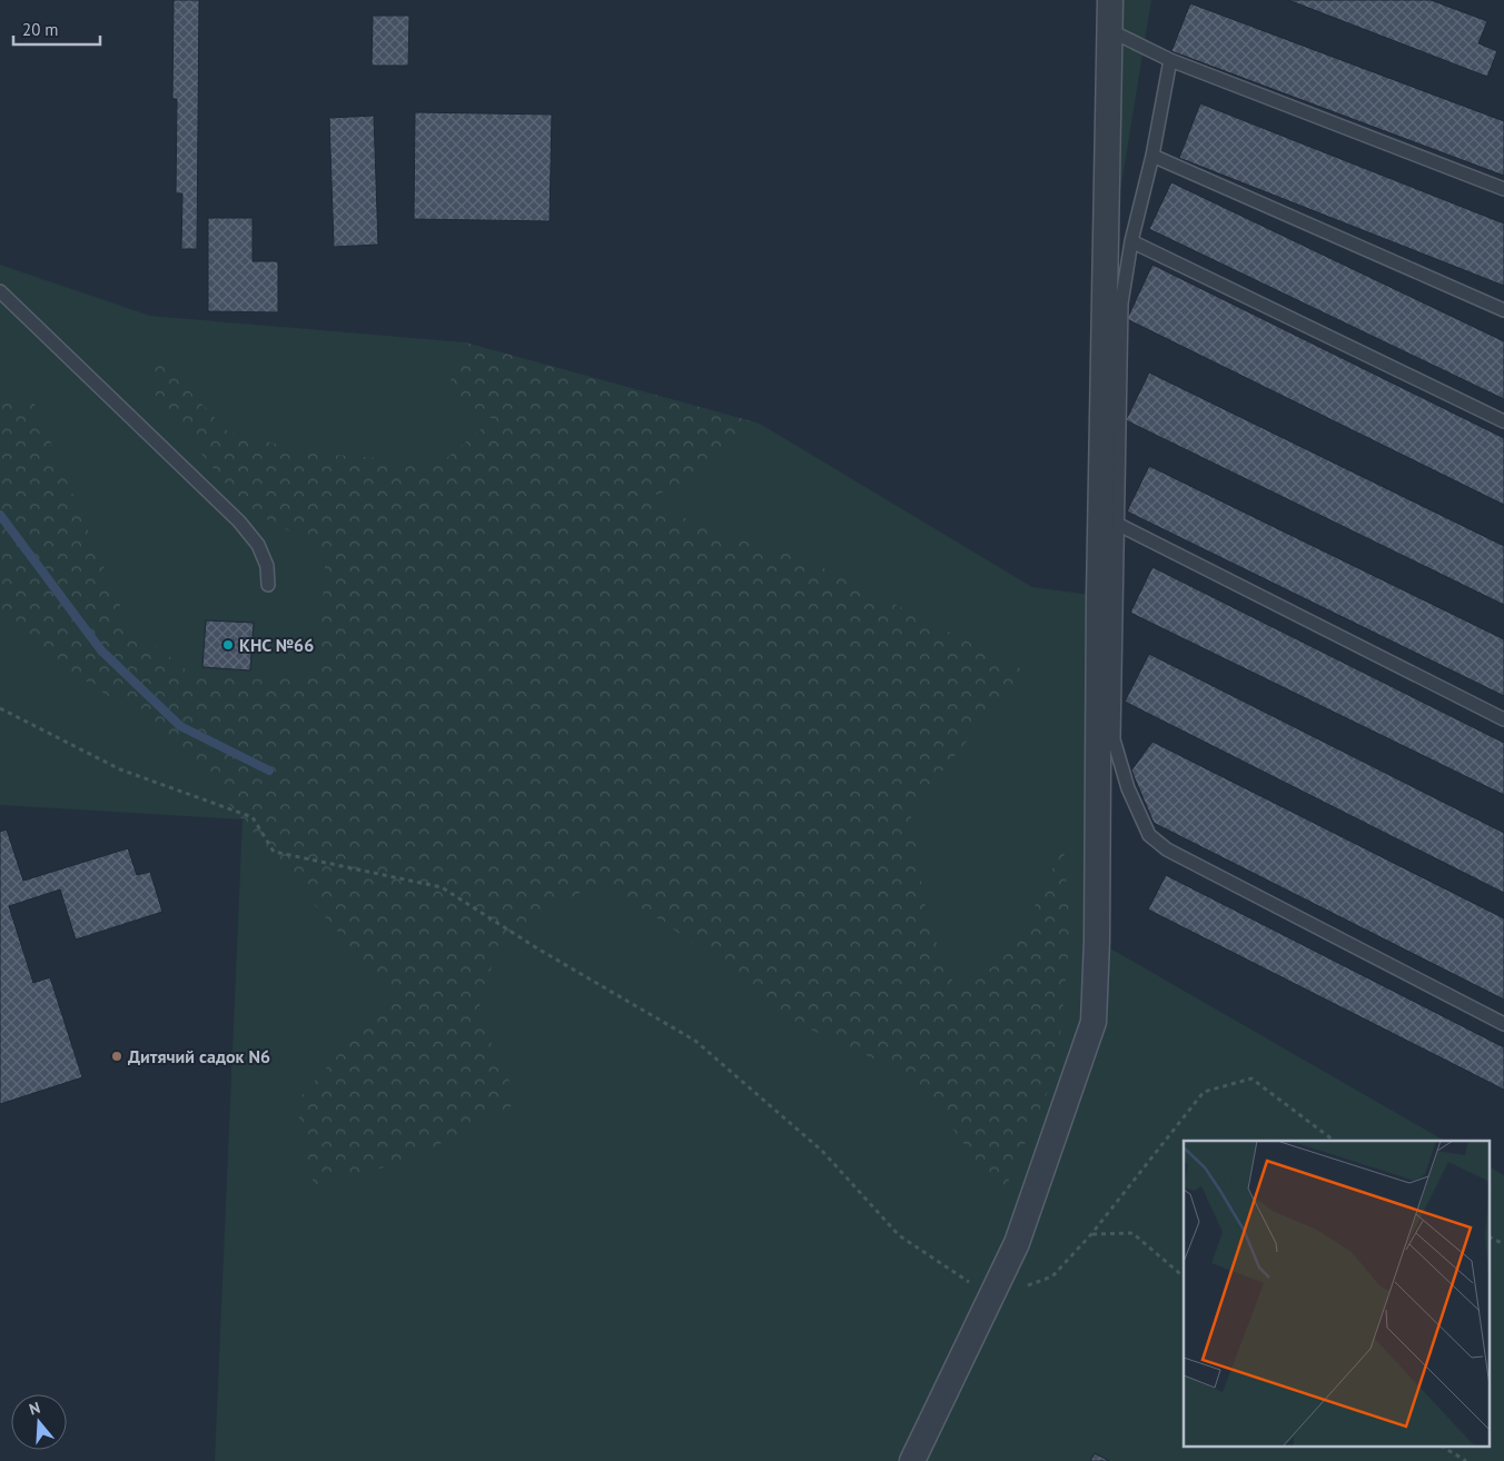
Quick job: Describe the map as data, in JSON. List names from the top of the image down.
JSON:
{
  "places": ["КНС №66", "Дитячий садок N6"],
  "scale_bar": "20 m",
  "north": "top"
}
